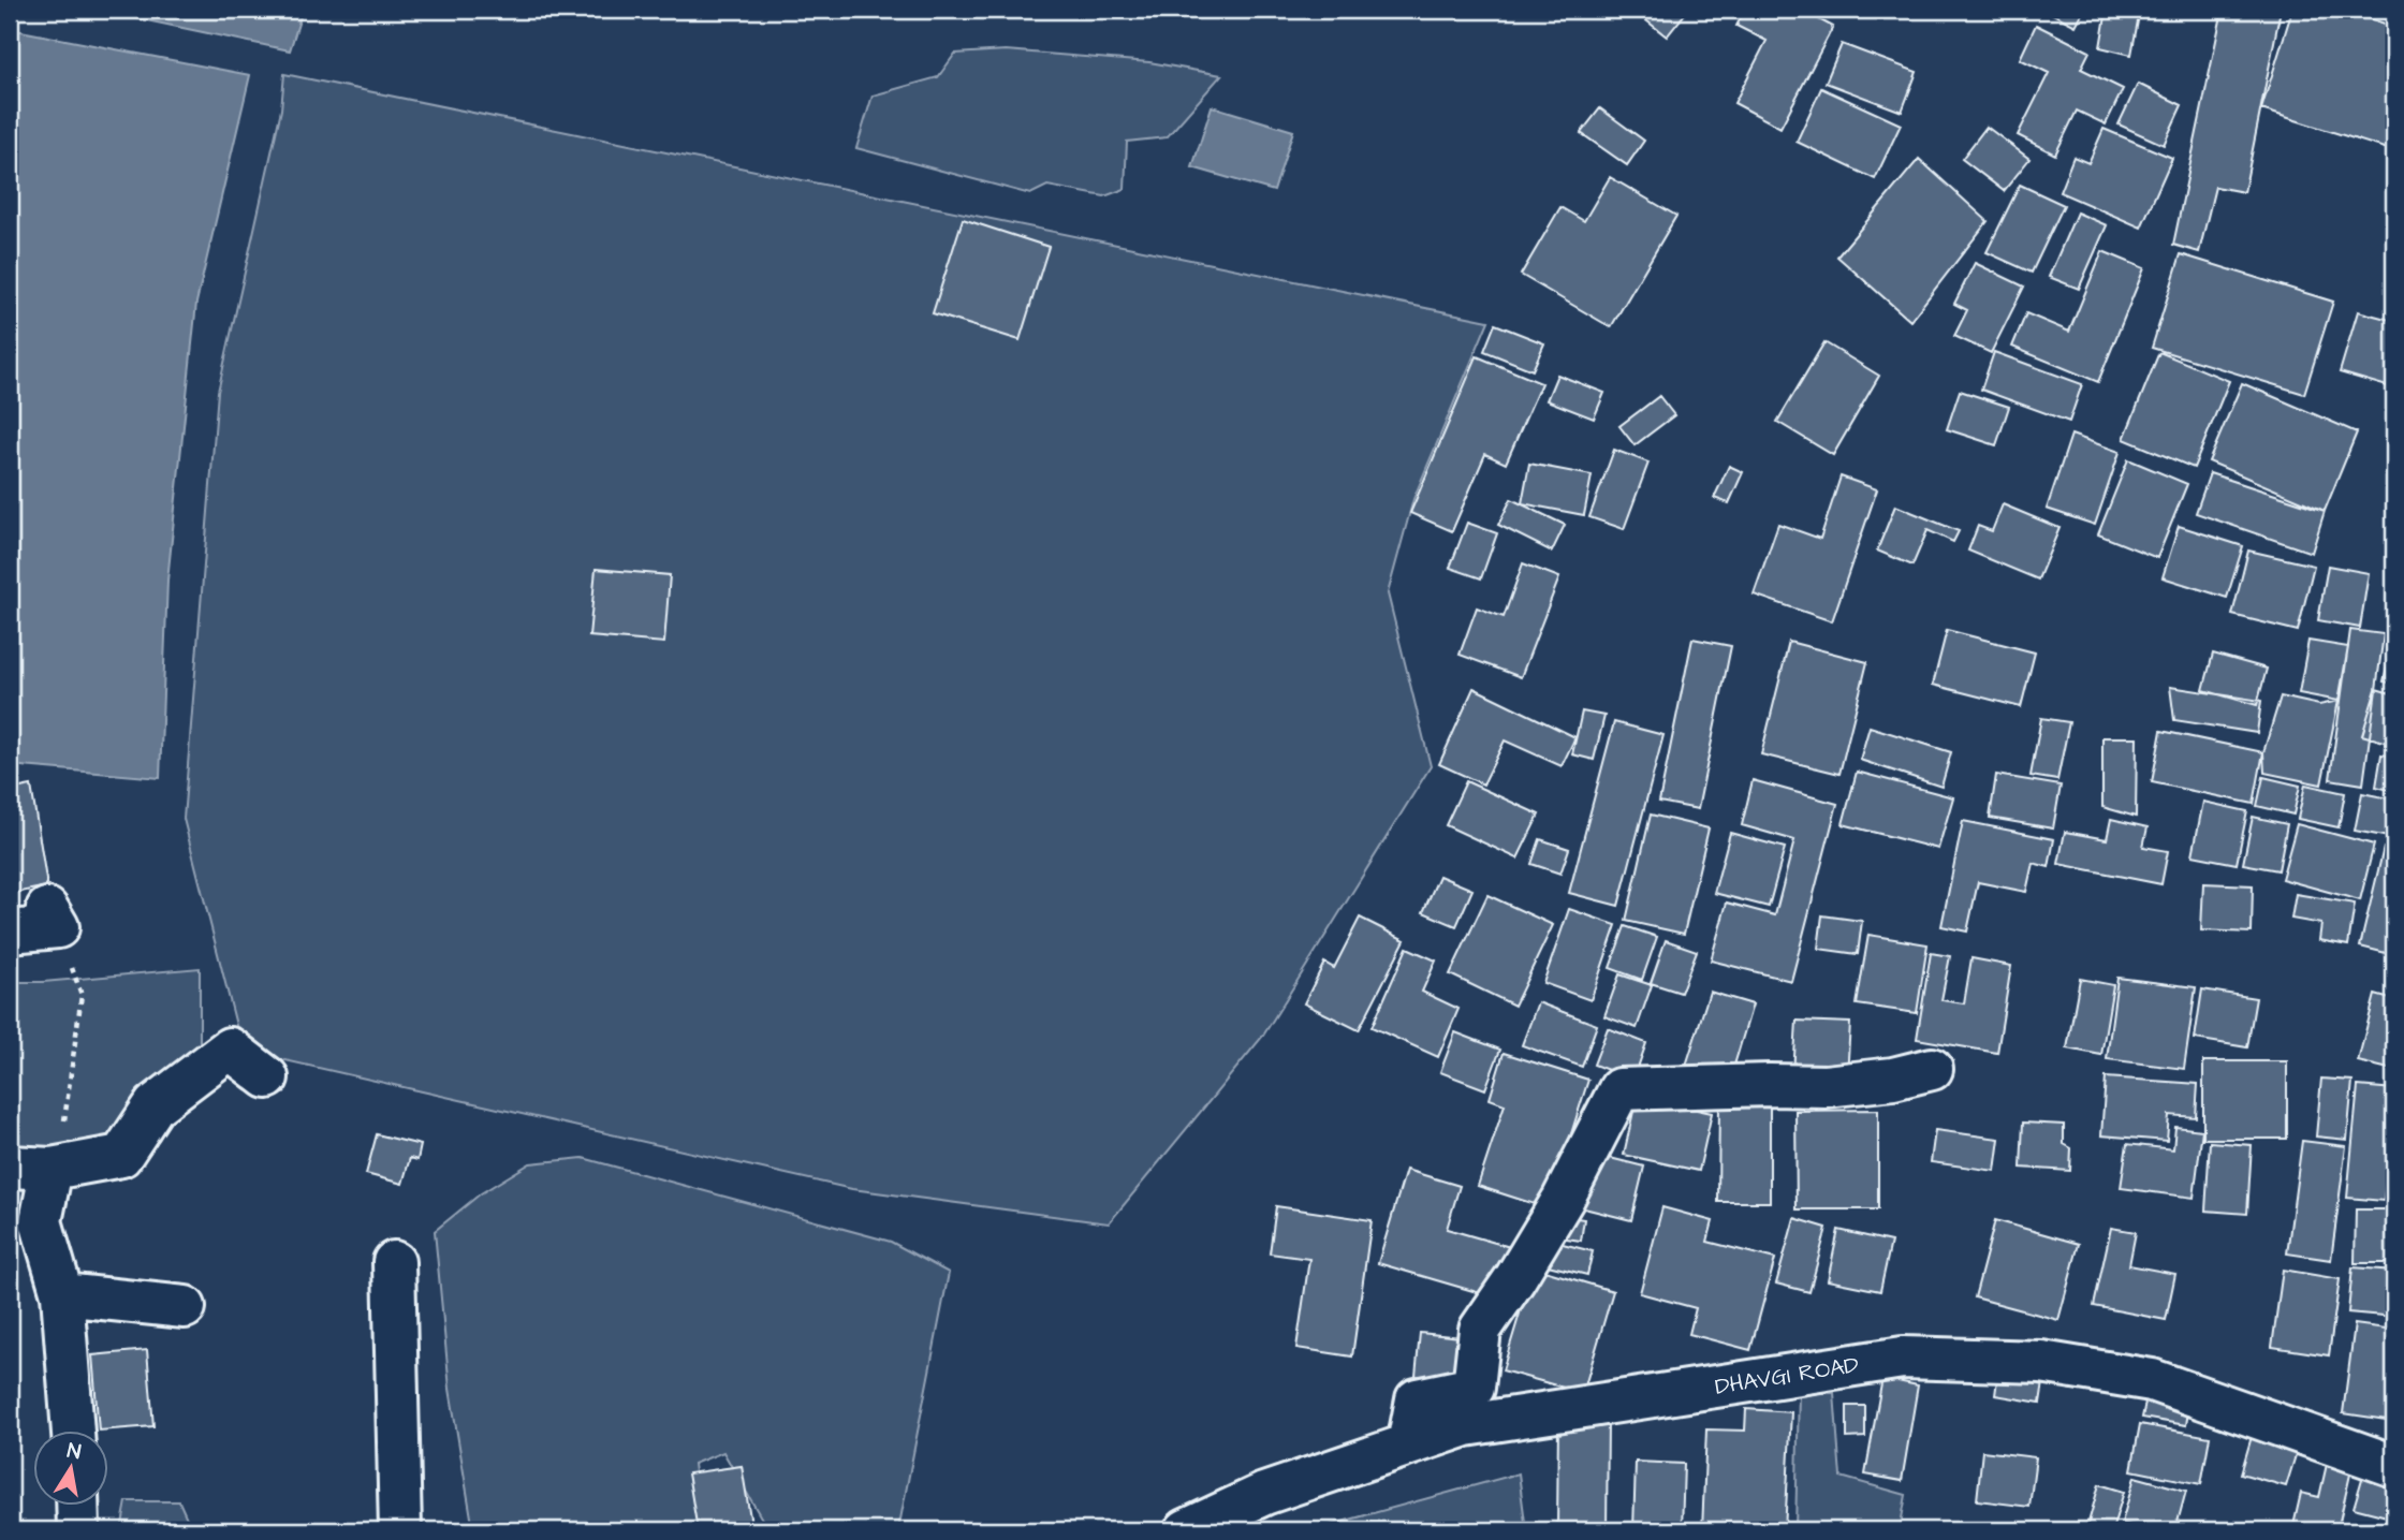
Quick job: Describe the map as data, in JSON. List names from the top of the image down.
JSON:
{
  "streets": {
    "street": ["DHAVGI ROAD"]
  },
  "north": "top"
}
